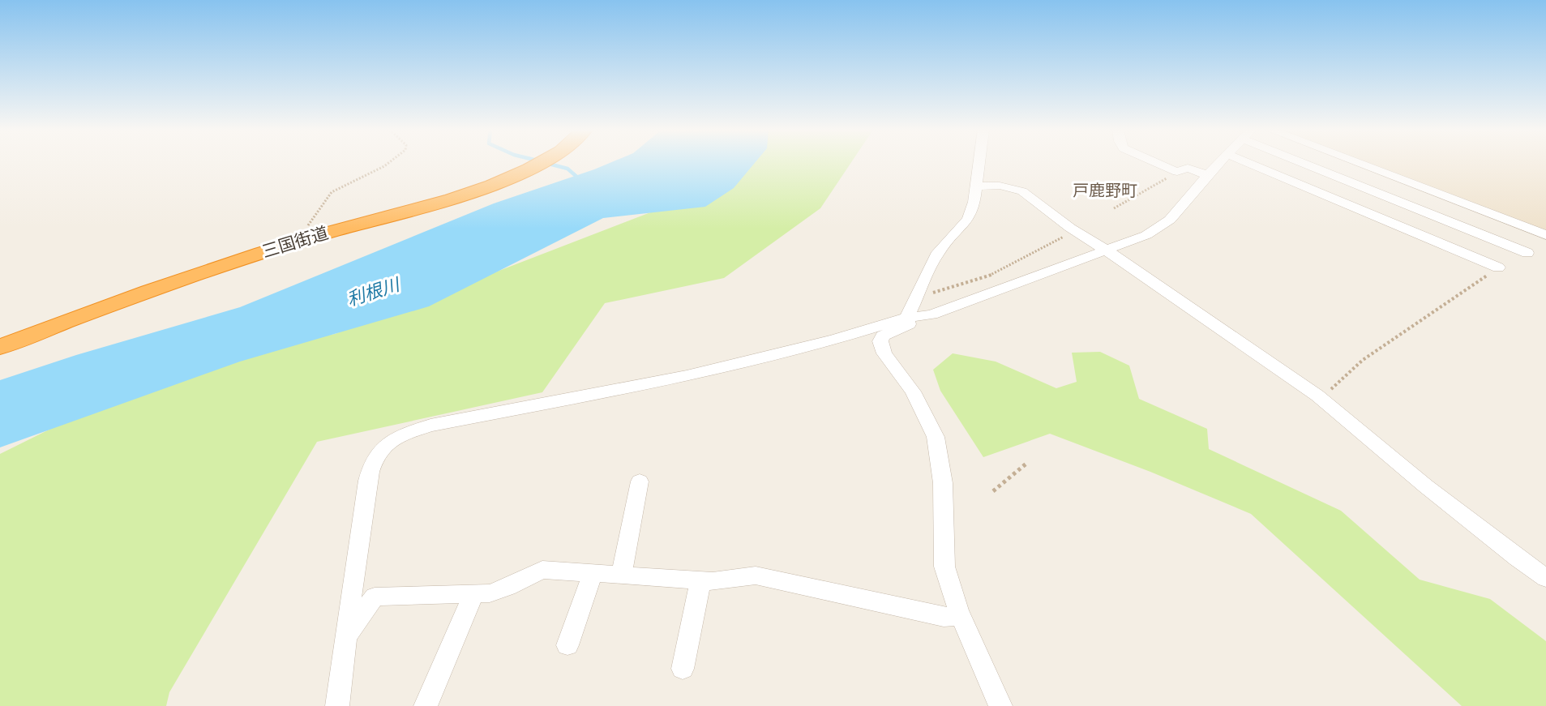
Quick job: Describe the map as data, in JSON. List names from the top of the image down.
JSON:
{
  "streets": {
    "highway": ["三国街道"]
  },
  "districts": ["戸鹿野町"],
  "water": ["利根川"]
}
